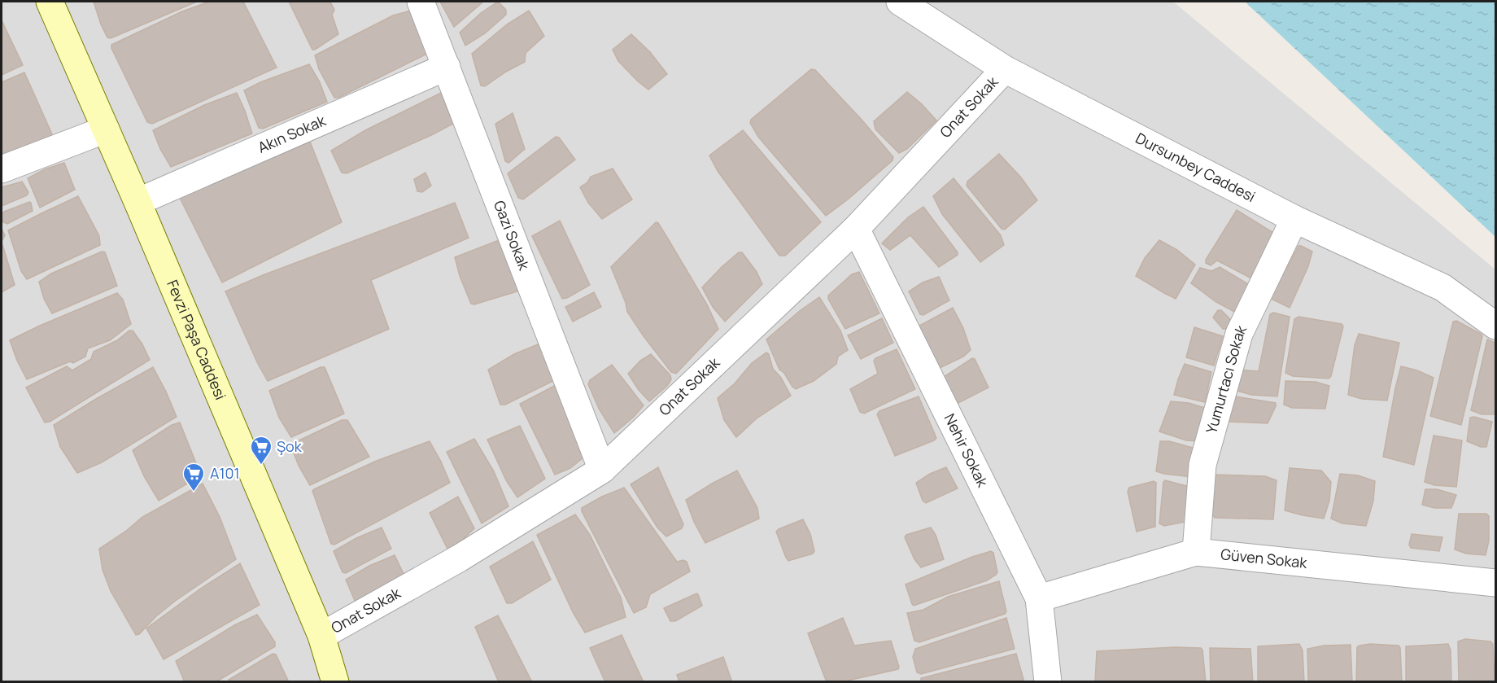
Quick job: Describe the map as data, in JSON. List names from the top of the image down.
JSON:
{
  "streets": {
    "main road": ["Fevzi Paşa Caddesi"],
    "street": [
      "Onat Sokak",
      "Akın Sokak",
      "Dursunbey Caddesi",
      "Gazi Sokak",
      "Yumurtacı Sokak",
      "Nehir Sokak",
      "Güven Sokak"
    ]
  },
  "crossings": [
    ["Onat Sokak", "Dursunbey Caddesi"],
    ["Onat Sokak", "Gazi Sokak"],
    ["Onat Sokak", "Fevzi Paşa Caddesi"],
    ["Onat Sokak", "Nehir Sokak"],
    ["Akın Sokak", "Gazi Sokak"],
    ["Akın Sokak", "Fevzi Paşa Caddesi"],
    ["Dursunbey Caddesi", "Yumurtacı Sokak"],
    ["Yumurtacı Sokak", "Güven Sokak"],
    ["Nehir Sokak", "Güven Sokak"]
  ],
  "places": {
    "supermarket": ["Şok", "A101"]
  }
}
